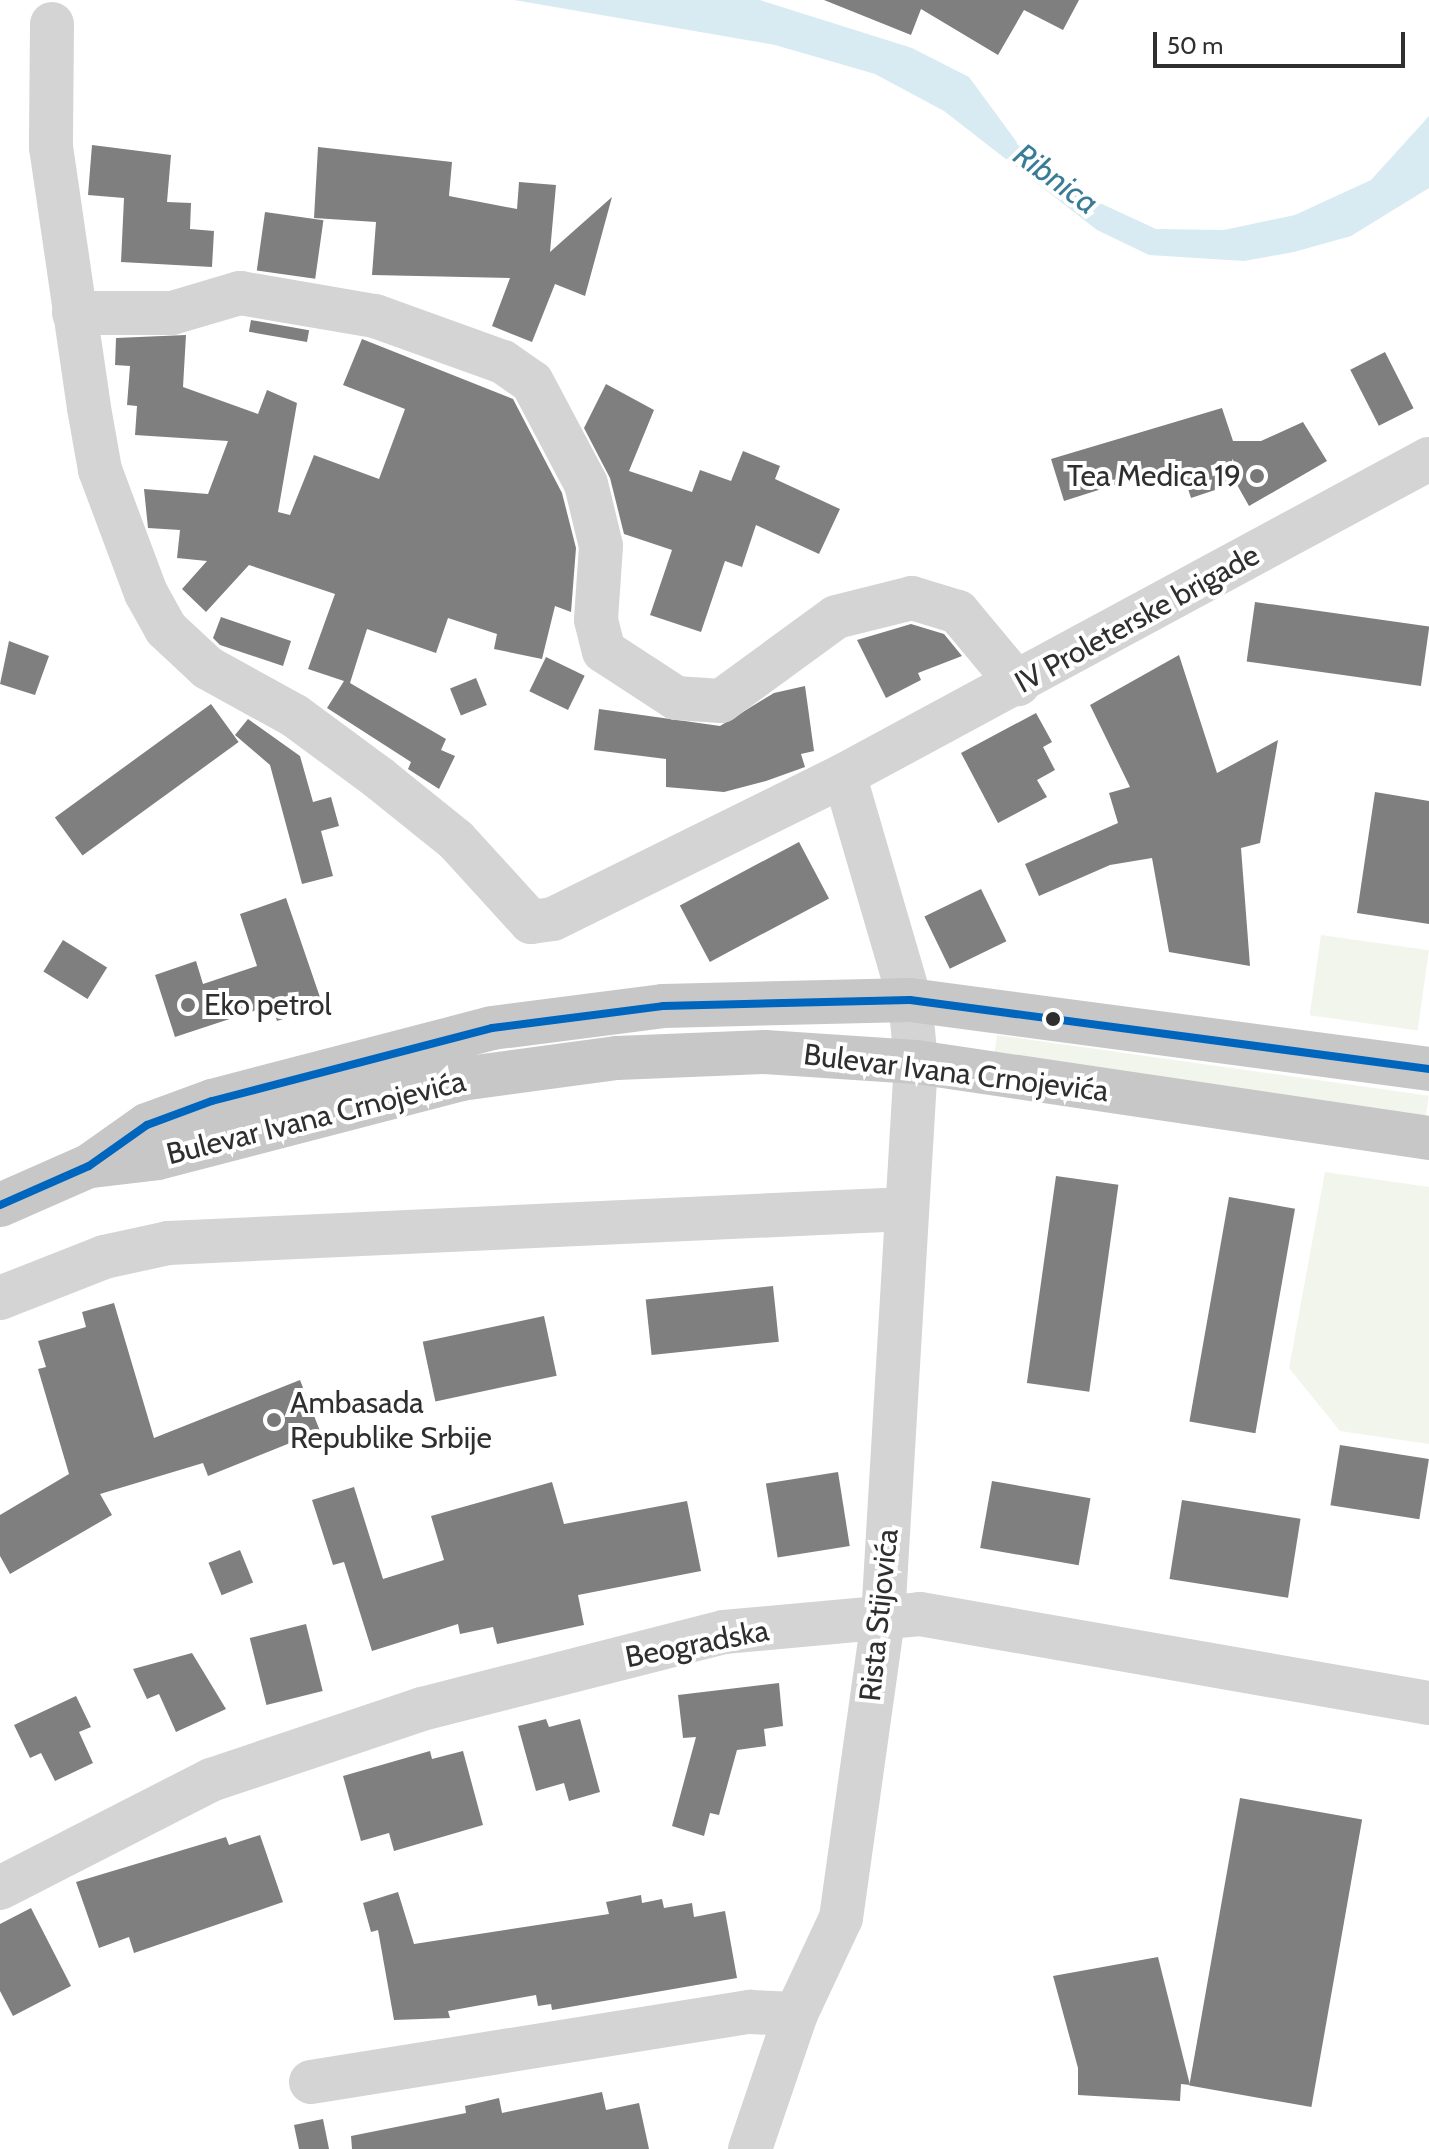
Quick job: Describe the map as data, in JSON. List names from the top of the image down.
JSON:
{
  "streets": {
    "main road": ["Bulevar Ivana Crnojevića"],
    "street": ["IV Proleterske brigade", "Rista Stijovića", "Beogradska"]
  },
  "crossings": [
    ["Bulevar Ivana Crnojevića", "Rista Stijovića"],
    ["Rista Stijovića", "Beogradska"]
  ],
  "water": ["Ribnica"],
  "places": ["Tea Medica 19", "Eko petrol", "Ambasada Republike Srbije"],
  "scale_bar": "50 m"
}
